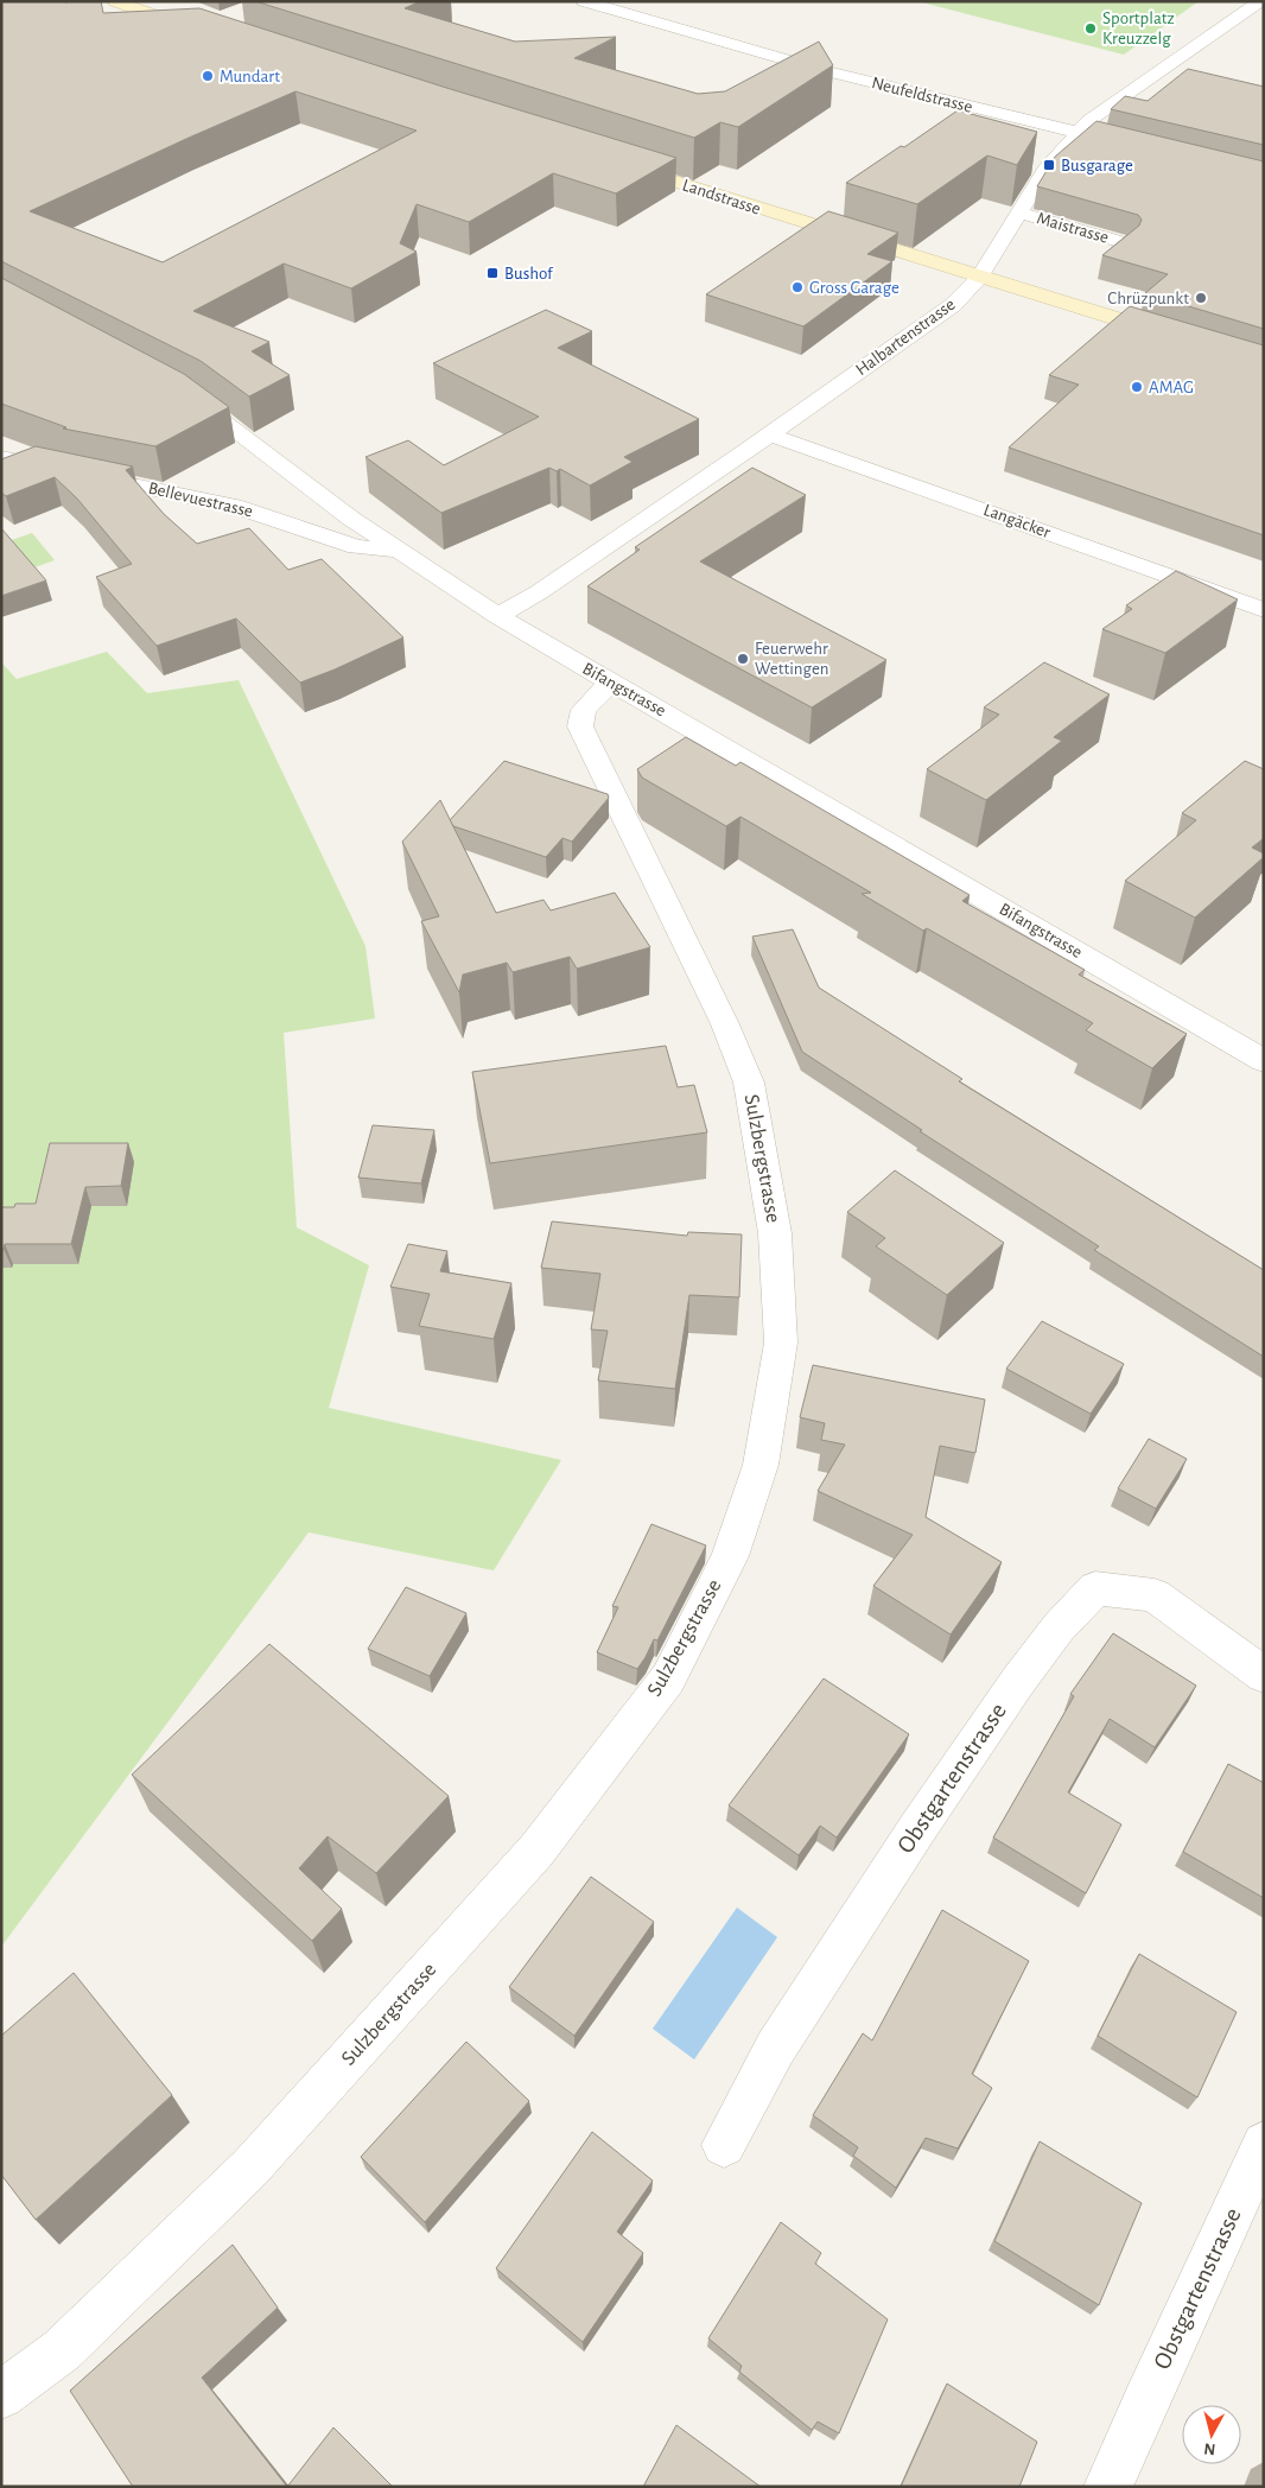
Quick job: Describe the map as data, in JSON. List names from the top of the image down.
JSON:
{
  "streets": {
    "main road": ["Landstrasse"],
    "street": [
      "Neufeldstrasse",
      "Maistrasse",
      "Halbartenstrasse",
      "Bellevuestrasse",
      "Langäcker",
      "Bifangstrasse",
      "Sulzbergstrasse",
      "Obstgartenstrasse"
    ]
  },
  "crossings": [
    ["Neufeldstrasse", "Halbartenstrasse"],
    ["Landstrasse", "Halbartenstrasse"],
    ["Maistrasse", "Halbartenstrasse"],
    ["Halbartenstrasse", "Langäcker"],
    ["Halbartenstrasse", "Bifangstrasse"],
    ["Bellevuestrasse", "Bifangstrasse"],
    ["Bifangstrasse", "Sulzbergstrasse"]
  ],
  "places": {
    "other": [
      "Sportplatz Kreuzzelg",
      "Mundart",
      "Gross Garage",
      "Chrüzpunkt",
      "AMAG",
      "Feuerwehr Wettingen"
    ],
    "transit": ["Busgarage", "Bushof"]
  },
  "north": "bottom"
}
